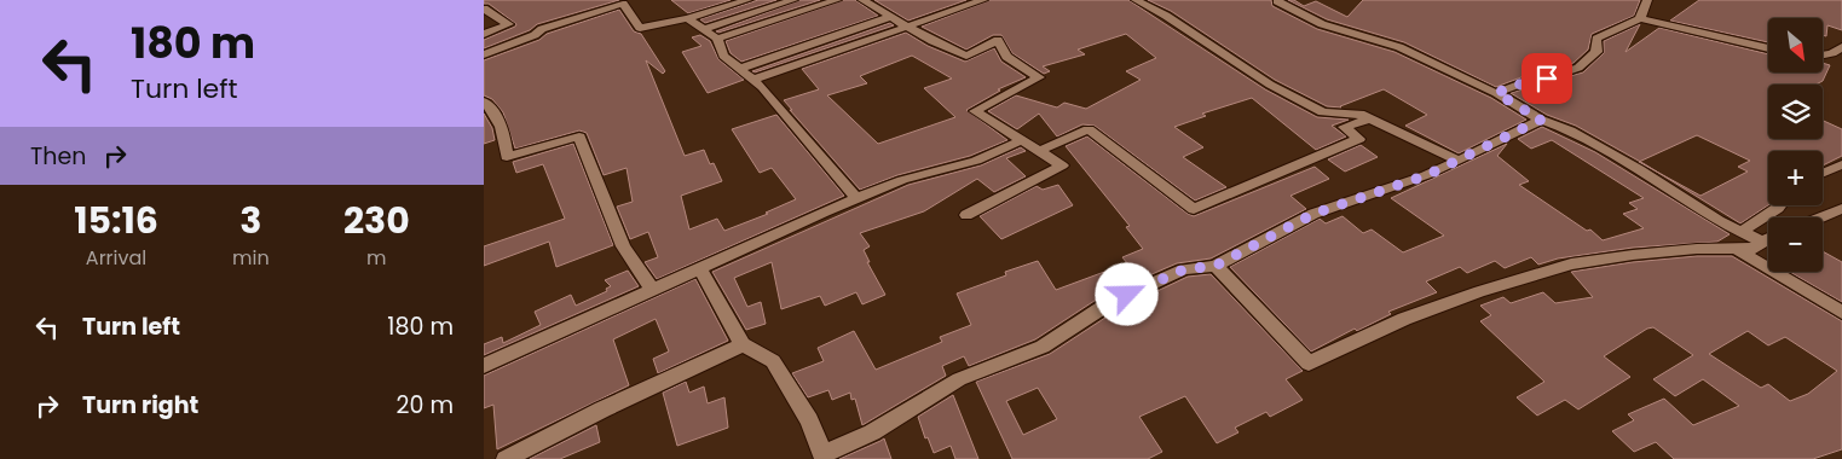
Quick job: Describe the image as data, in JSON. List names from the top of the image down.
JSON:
{
  "north": "bottom right",
  "page": {
    "turn": ["180 m", "Turn left"],
    "map_buttons": ["+", "−"],
    "then": "Then",
    "eta": [
      "15:16",
      "Arrival",
      "3",
      "min",
      "230",
      "m"
    ],
    "list": [
      {
        "name": "Turn left",
        "value": "180 m"
      },
      {
        "name": "Turn right",
        "value": "20 m"
      }
    ]
  }
}
